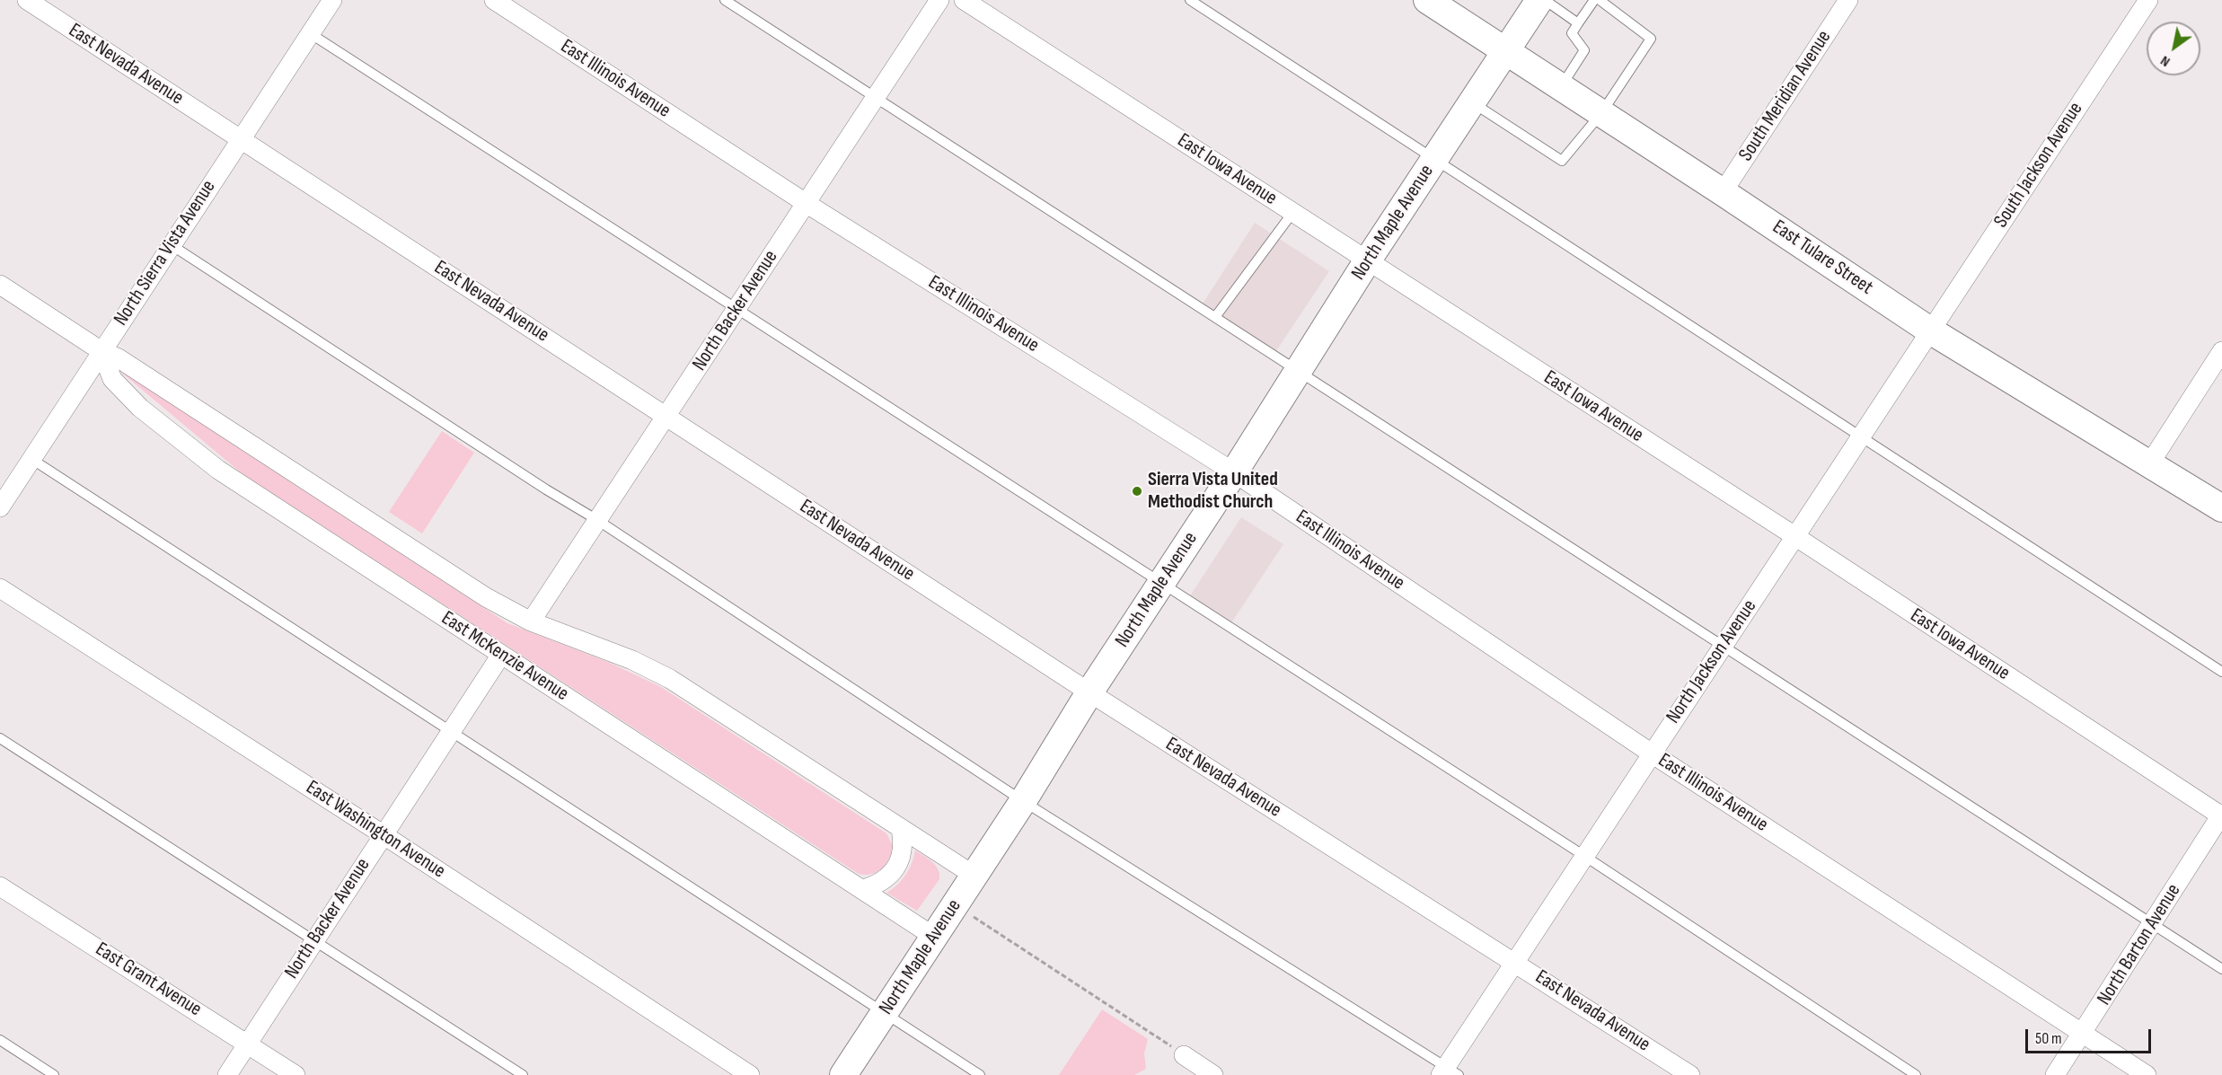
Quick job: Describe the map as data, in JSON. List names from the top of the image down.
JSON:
{
  "streets": {
    "main road": ["North Maple Avenue", "East Tulare Street"],
    "street": [
      "East Nevada Avenue",
      "East Illinois Avenue",
      "South Meridian Avenue",
      "South Jackson Avenue",
      "East Iowa Avenue",
      "North Sierra Vista Avenue",
      "North Backer Avenue",
      "East McKenzie Avenue",
      "North Jackson Avenue",
      "East Washington Avenue",
      "North Barton Avenue",
      "East Grant Avenue"
    ]
  },
  "crossings": [
    ["East Nevada Avenue", "North Maple Avenue"],
    ["East Nevada Avenue", "North Sierra Vista Avenue"],
    ["East Nevada Avenue", "North Backer Avenue"],
    ["East Nevada Avenue", "North Jackson Avenue"],
    ["East Illinois Avenue", "North Maple Avenue"],
    ["East Illinois Avenue", "North Backer Avenue"],
    ["East Illinois Avenue", "North Jackson Avenue"],
    ["East Illinois Avenue", "North Barton Avenue"],
    ["South Meridian Avenue", "East Tulare Street"],
    ["South Jackson Avenue", "East Tulare Street"],
    ["South Jackson Avenue", "North Jackson Avenue"],
    ["East Iowa Avenue", "North Maple Avenue"],
    ["East Iowa Avenue", "North Jackson Avenue"],
    ["East Iowa Avenue", "North Barton Avenue"],
    ["North Maple Avenue", "East Tulare Street"],
    ["North Maple Avenue", "East McKenzie Avenue"],
    ["North Sierra Vista Avenue", "East McKenzie Avenue"],
    ["East Tulare Street", "North Jackson Avenue"],
    ["North Backer Avenue", "East McKenzie Avenue"],
    ["North Backer Avenue", "East Washington Avenue"],
    ["North Backer Avenue", "East Grant Avenue"]
  ],
  "places": ["Sierra Vista United Methodist Church"],
  "scale_bar": "50 m",
  "north": "bottom left"
}
